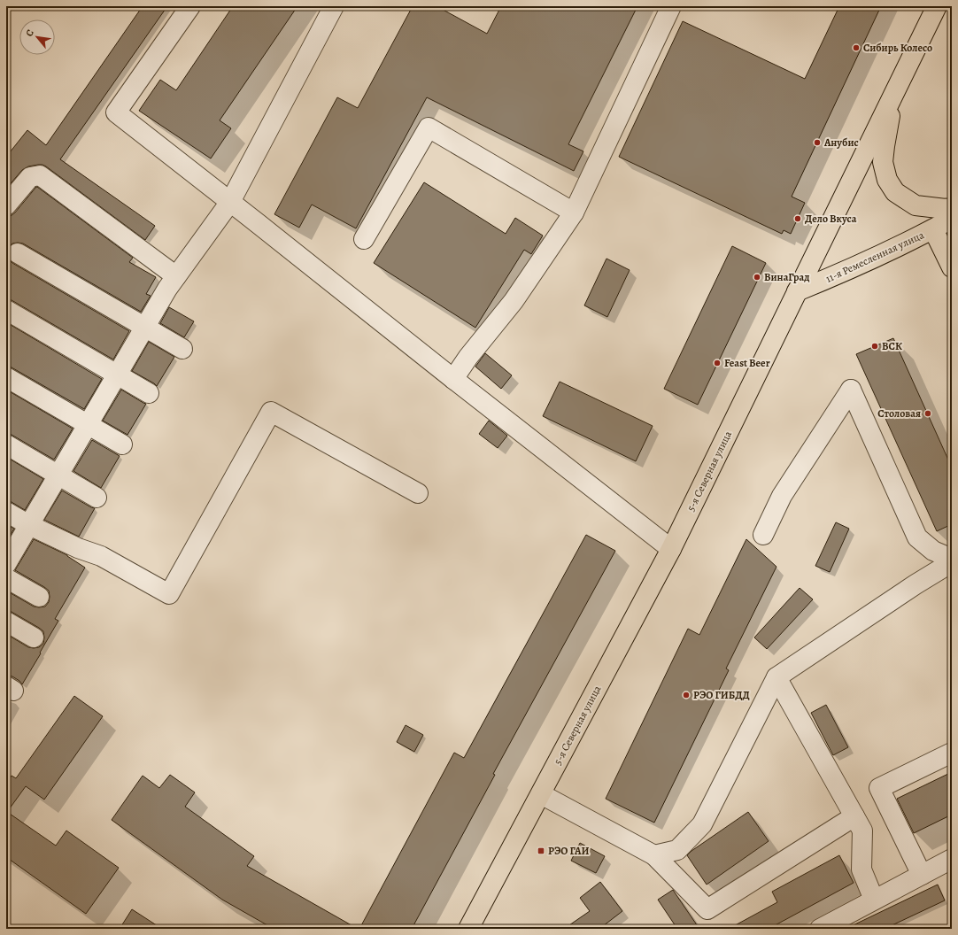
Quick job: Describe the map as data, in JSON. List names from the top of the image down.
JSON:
{
  "streets": {
    "main road": ["11-я Ремесленная улица", "5-я Северная улица"]
  },
  "crossings": [
    ["11-я Ремесленная улица", "5-я Северная улица"]
  ],
  "places": {
    "other": [
      "Сибирь Колесо",
      "Анубис",
      "Дело Вкуса",
      "ВинаГрад",
      "ВСК",
      "Feast Beer",
      "Столовая",
      "РЭО ГИБДД"
    ],
    "transit": ["РЭО ГАИ"]
  },
  "north": "top left"
}
